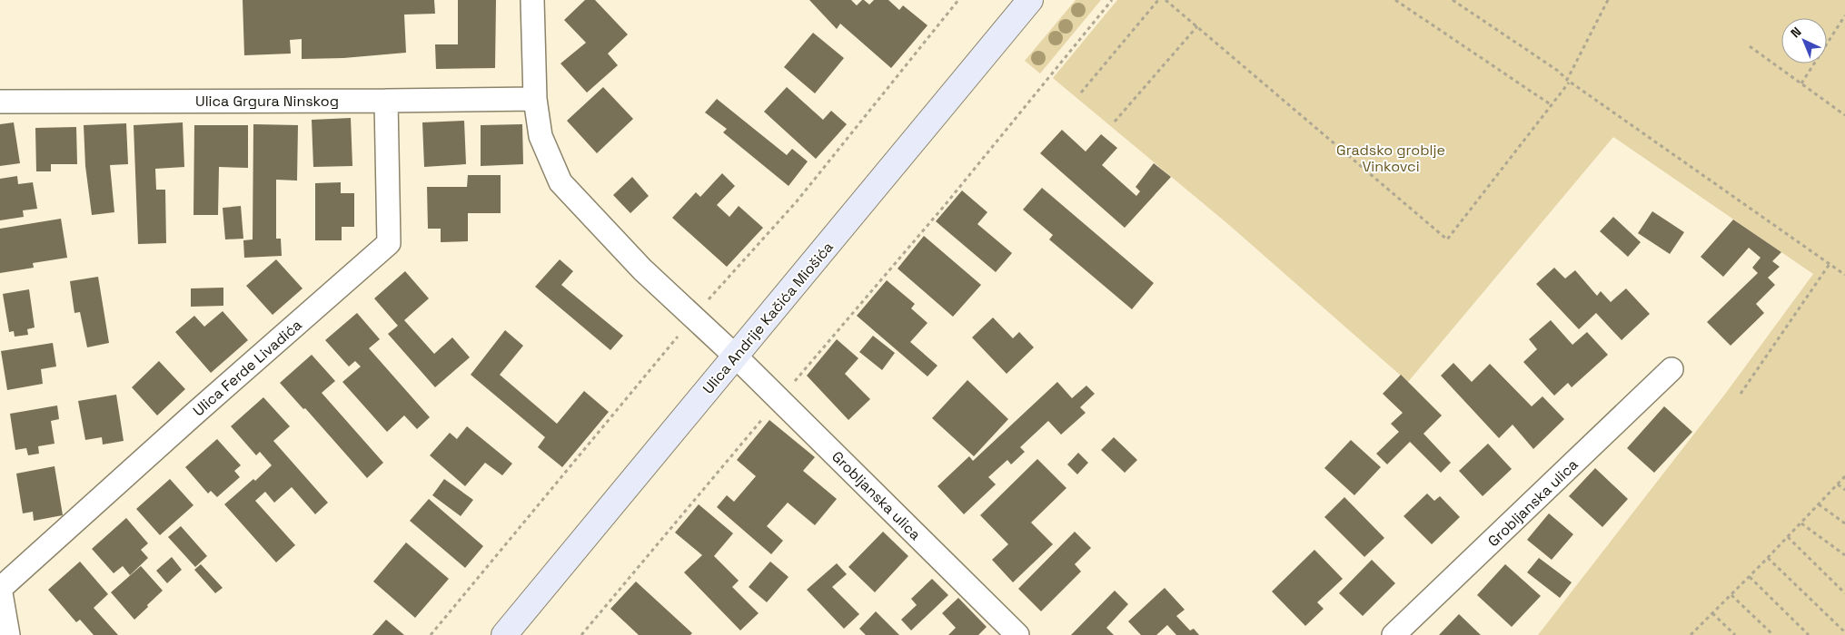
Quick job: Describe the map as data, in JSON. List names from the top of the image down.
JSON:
{
  "streets": {
    "main road": ["Ulica Andrije Kačića Miošića"],
    "street": ["Ulica Grgura Ninskog", "Ulica Ferde Livadića", "Grobljanska ulica"]
  },
  "crossings": [
    ["Ulica Grgura Ninskog", "Ulica Ferde Livadića"],
    ["Ulica Grgura Ninskog", "Grobljanska ulica"],
    ["Ulica Andrije Kačića Miošića", "Grobljanska ulica"]
  ],
  "parks": ["Gradsko groblje Vinkovci"],
  "north": "top left"
}
